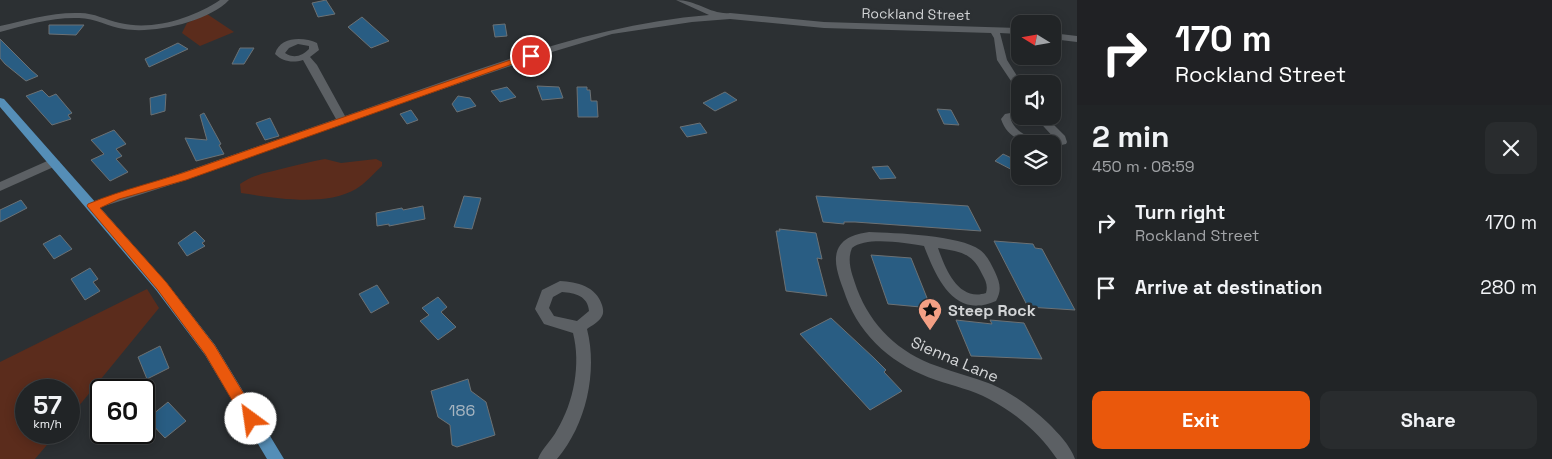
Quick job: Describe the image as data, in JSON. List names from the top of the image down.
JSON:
{
  "streets": {
    "street": ["Rockland Street", "Sienna Lane"]
  },
  "places": {
    "place": ["Steep Rock"]
  },
  "house_numbers": ["186"],
  "north": "left",
  "page": {
    "turn": ["170 m", "Rockland Street"],
    "heading": ["2 min", "450 m · 08:59"],
    "list": [
      {
        "name": "Turn right",
        "note": "Rockland Street",
        "value": "170 m"
      },
      {
        "name": "Arrive at destination",
        "value": "280 m"
      }
    ],
    "speed": "57 km/h",
    "limit": "60",
    "buttons": ["Exit", "Share"]
  }
}
